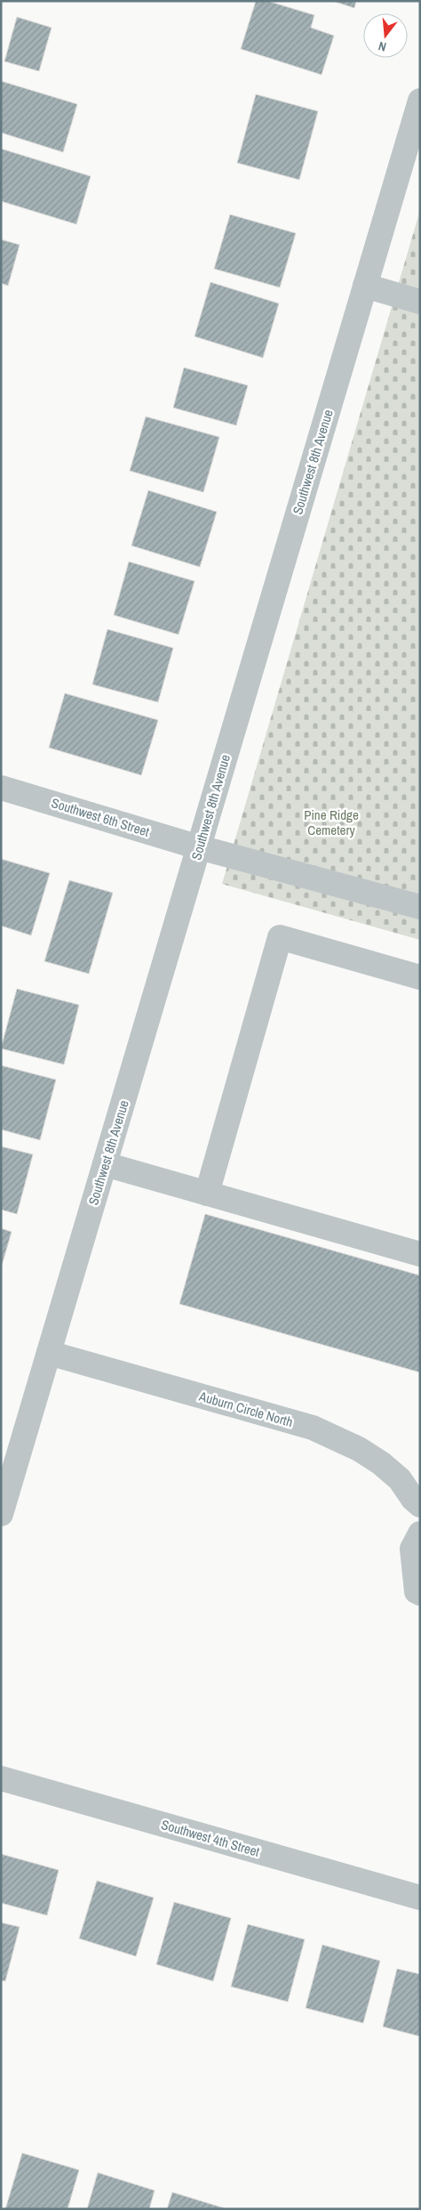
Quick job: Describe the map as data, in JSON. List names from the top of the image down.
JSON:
{
  "streets": {
    "street": [
      "Southwest 8th Avenue",
      "Southwest 6th Street",
      "Auburn Circle North",
      "Southwest 4th Street"
    ]
  },
  "crossings": [
    ["Southwest 8th Avenue", "Southwest 6th Street"],
    ["Southwest 8th Avenue", "Auburn Circle North"]
  ],
  "parks": ["Pine Ridge Cemetery"],
  "north": "bottom"
}
